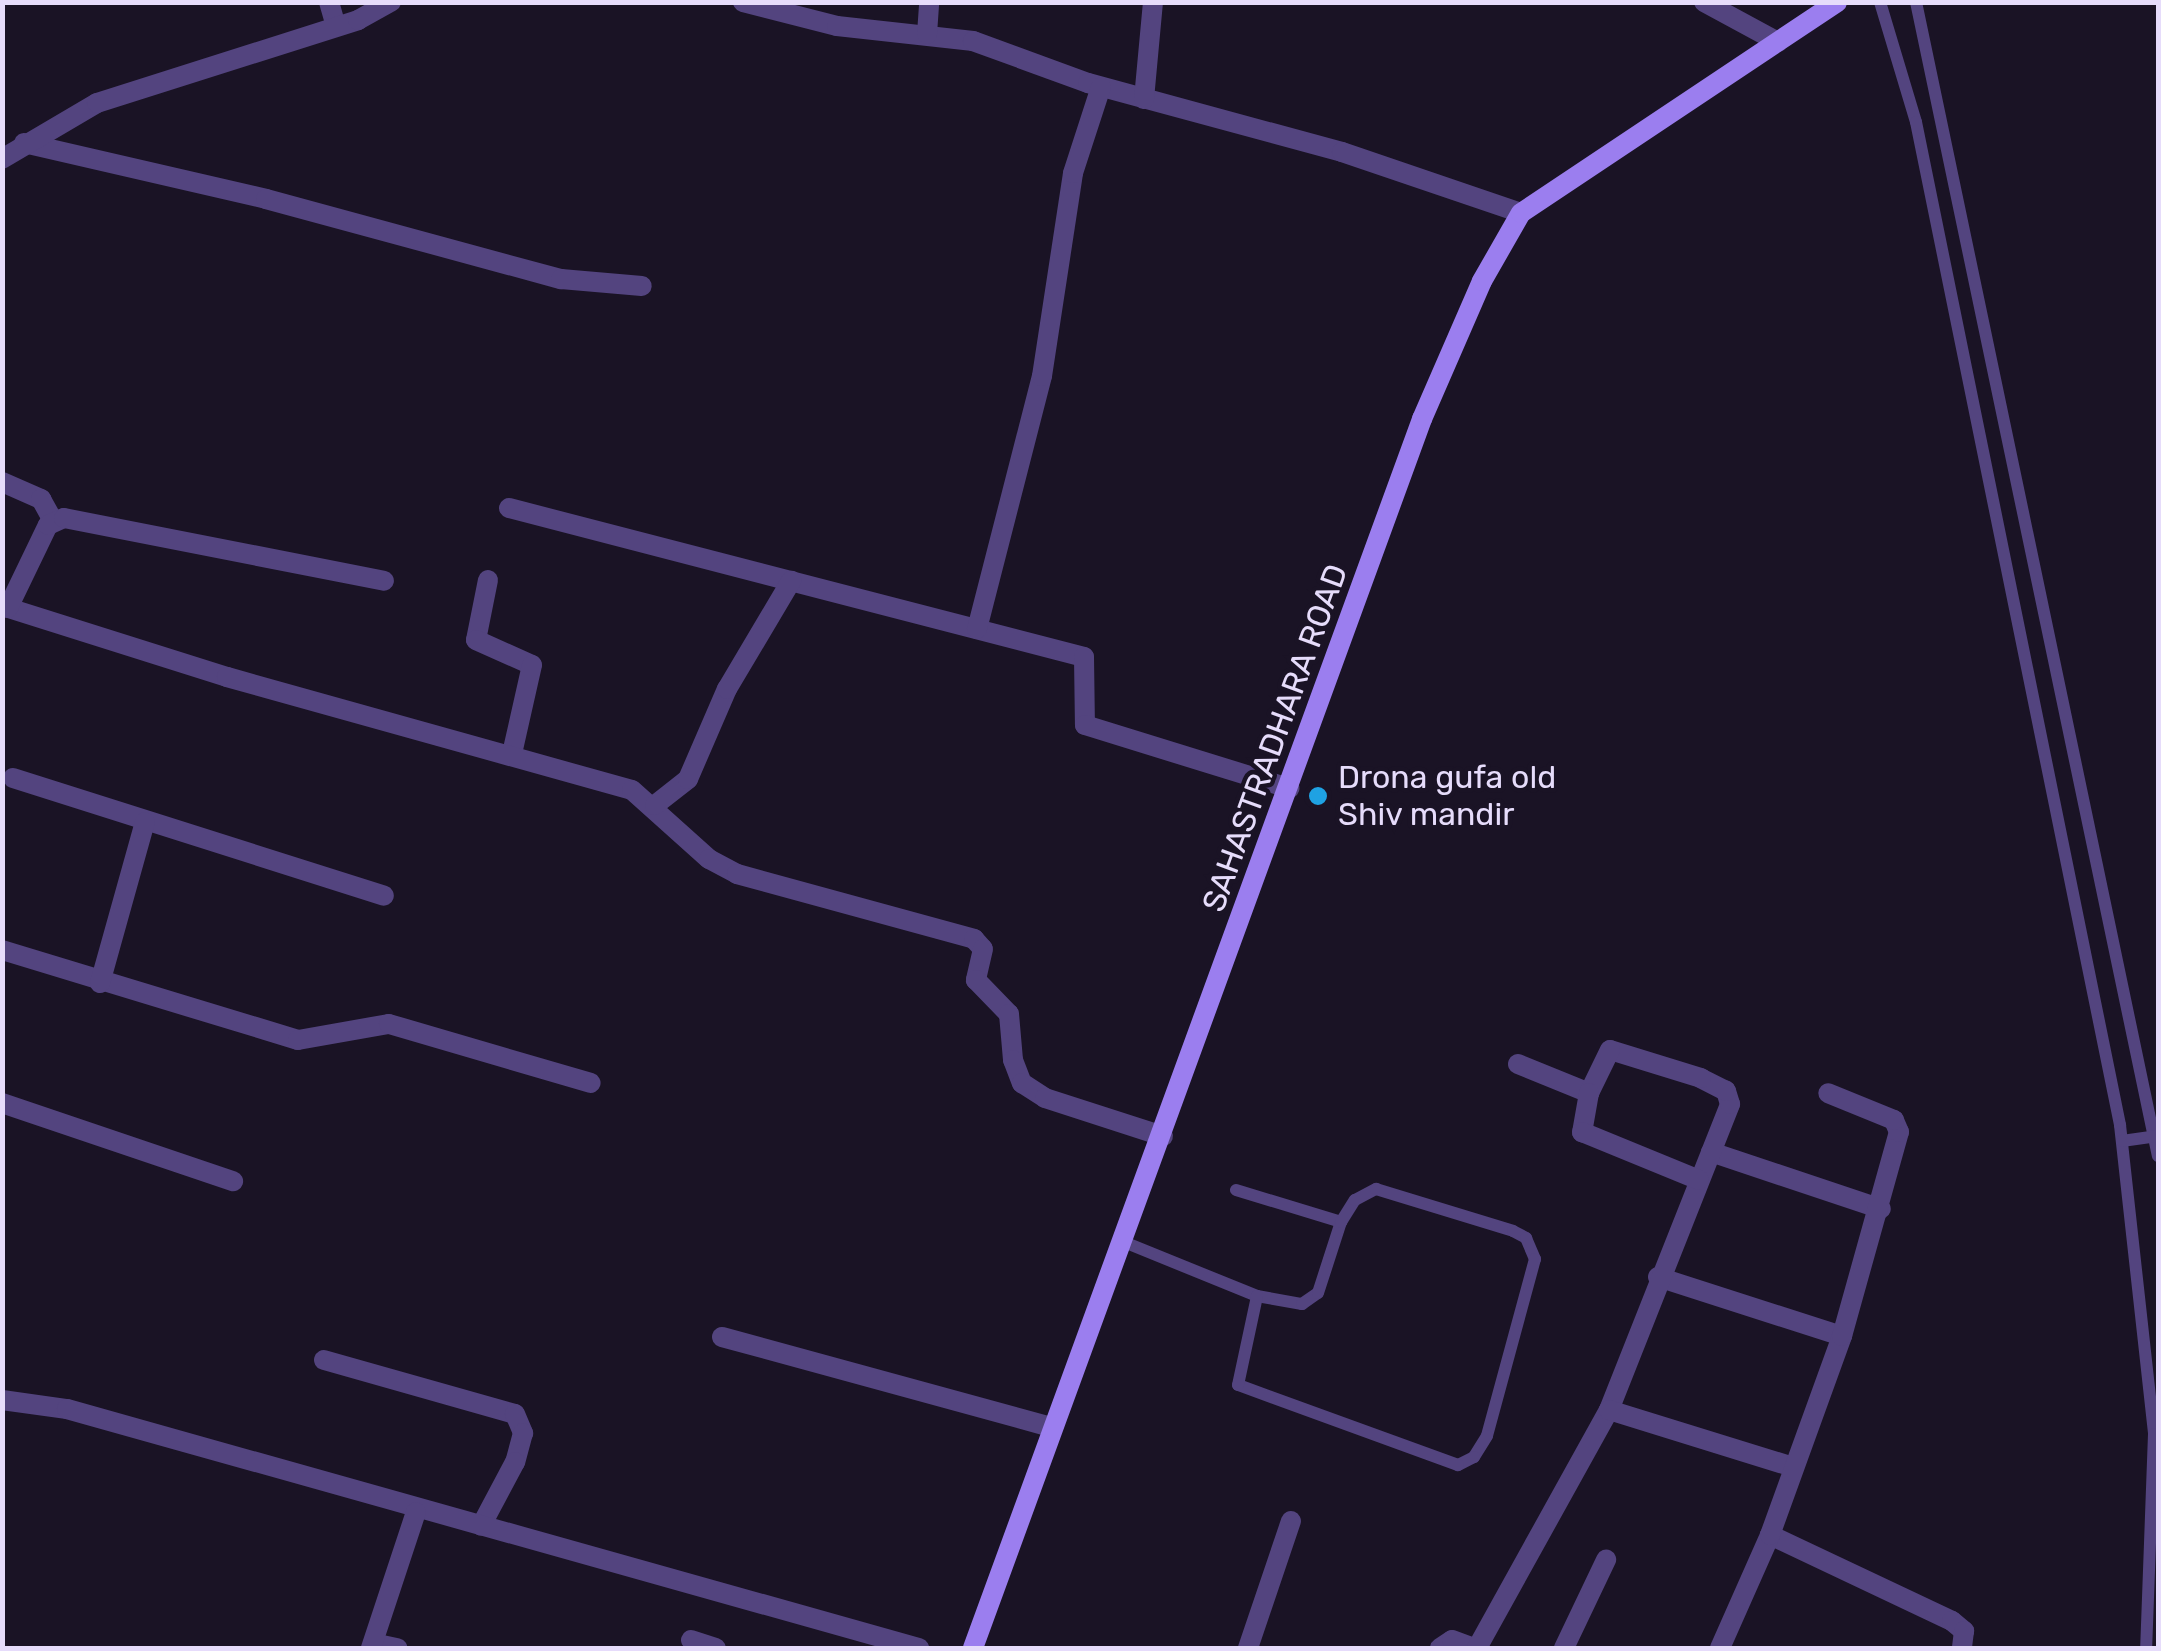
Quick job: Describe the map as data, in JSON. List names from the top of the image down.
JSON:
{
  "streets": {
    "main road": ["SAHASTRADHARA ROAD"]
  },
  "places": ["Drona gufa old Shiv mandir"]
}
